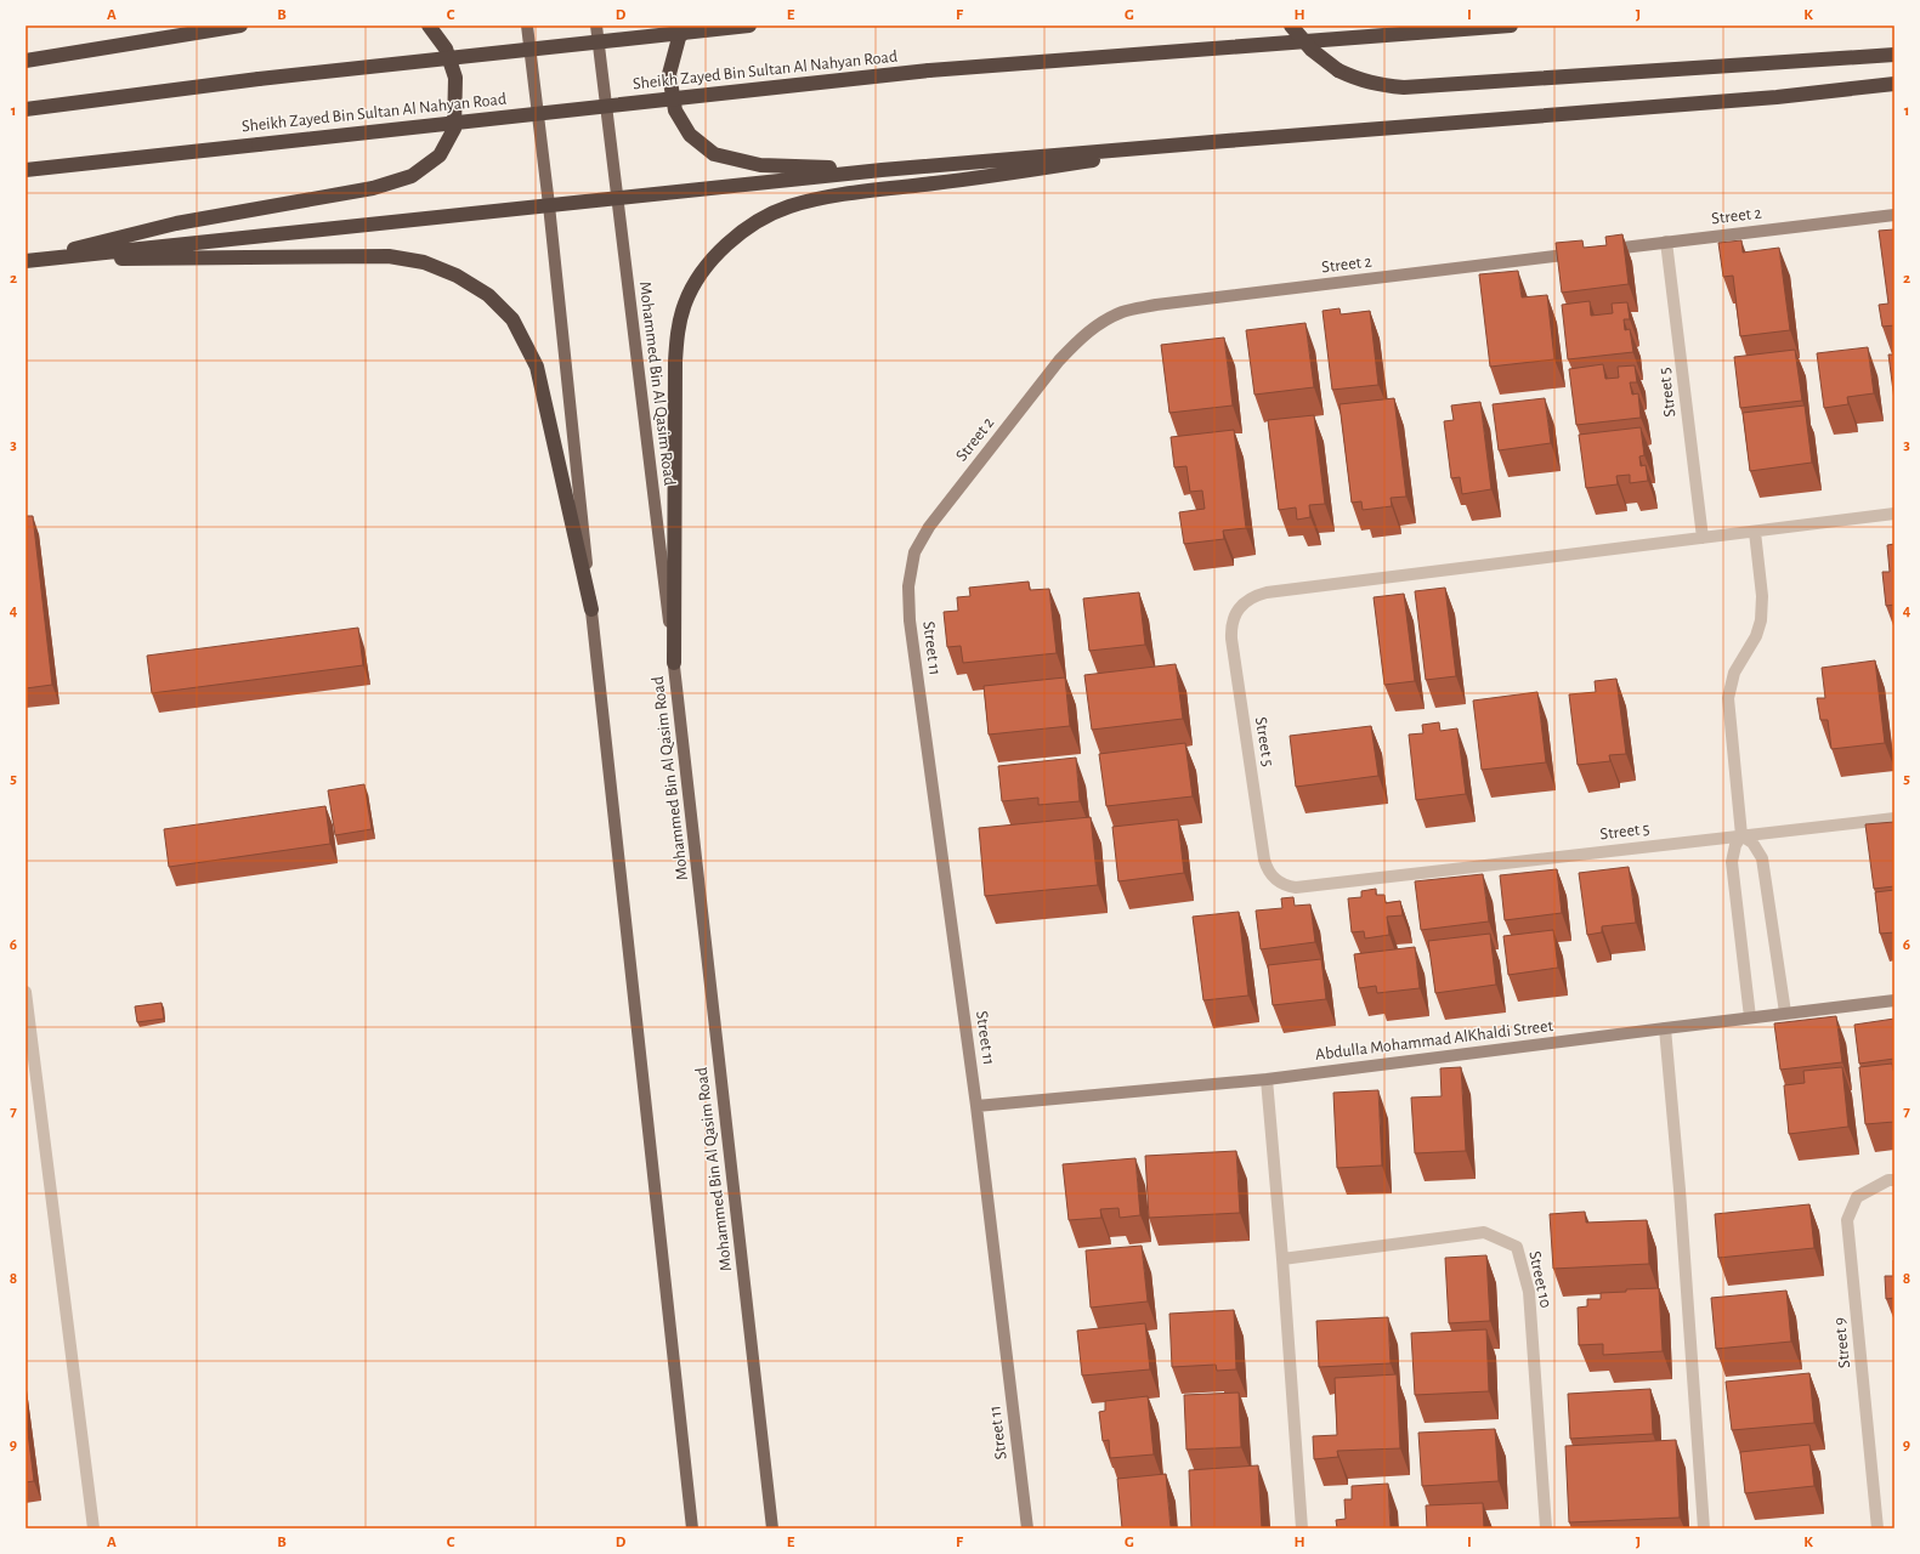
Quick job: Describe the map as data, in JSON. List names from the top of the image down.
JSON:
{
  "streets": {
    "highway": ["Sheikh Zayed Bin Sultan Al Nahyan Road"],
    "main road": ["Mohammed Bin Al Qasim Road"],
    "street": [
      "Street 2",
      "Street 5",
      "Street 11",
      "Abdulla Mohammad AlKhaldi Street",
      "Street 10",
      "Street 9"
    ]
  },
  "crossings": [
    ["Street 2", "Street 5"],
    ["Street 2", "Street 11"],
    ["Street 11", "Abdulla Mohammad AlKhaldi Street"]
  ],
  "grid": {
    "columns": [
      "A",
      "B",
      "C",
      "D",
      "E",
      "F",
      "G",
      "H",
      "I",
      "J",
      "K"
    ],
    "rows": [
      "1",
      "2",
      "3",
      "4",
      "5",
      "6",
      "7",
      "8",
      "9"
    ]
  }
}
